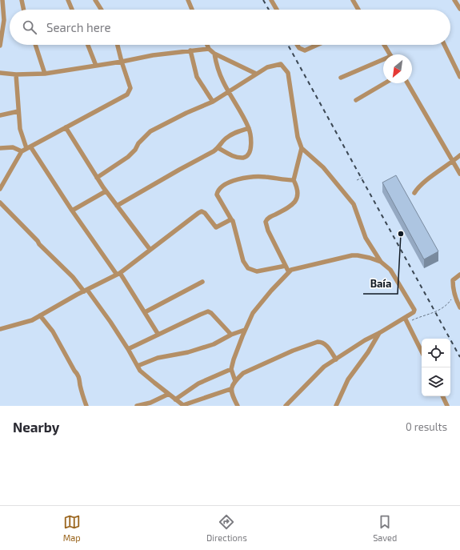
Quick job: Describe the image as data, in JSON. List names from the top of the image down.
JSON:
{
  "places": ["Baía"],
  "north": "bottom left",
  "page": {
    "search": "Search here",
    "heading": ["Nearby", "0 results"],
    "nav": ["Map", "Directions", "Saved"]
  }
}
